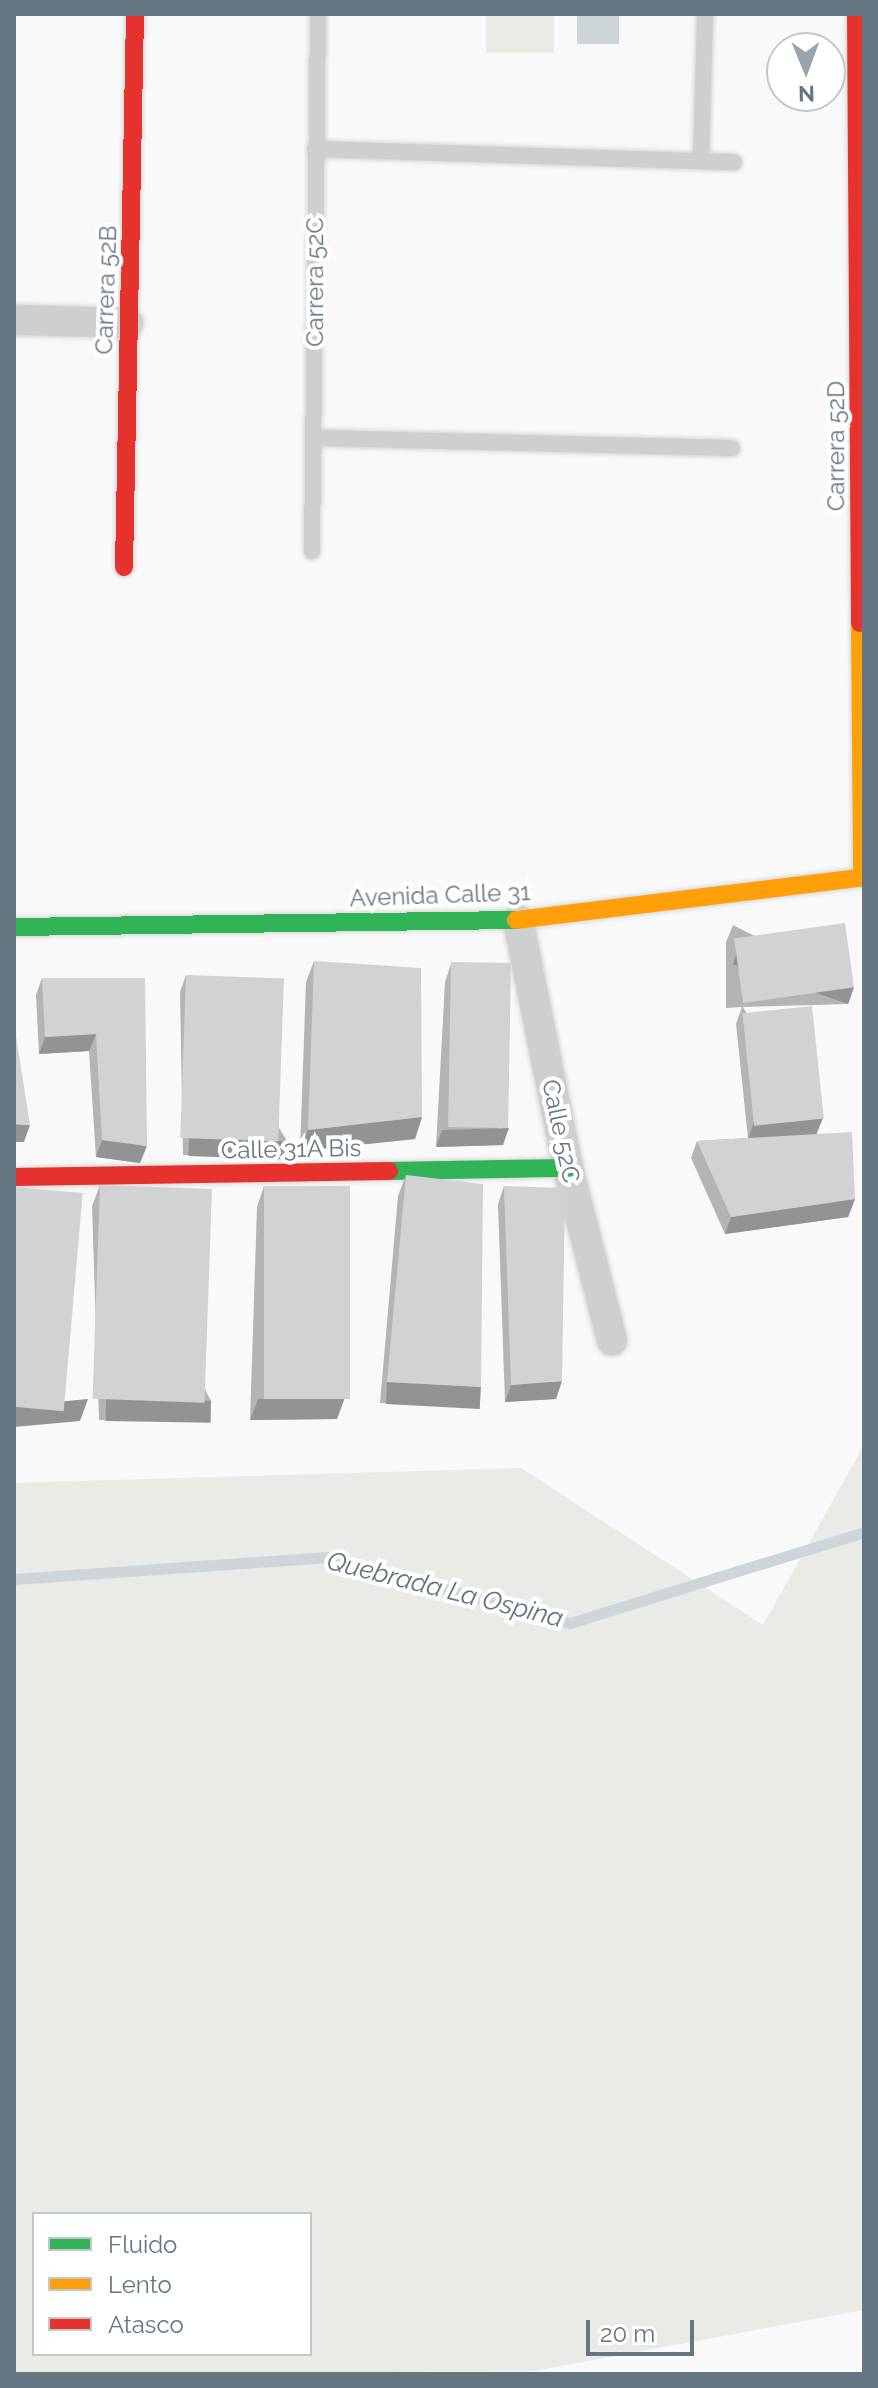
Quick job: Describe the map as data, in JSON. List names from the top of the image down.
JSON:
{
  "streets": {
    "street": [
      "Carrera 52B",
      "Carrera 52D",
      "Avenida Calle 31",
      "Calle 52C",
      "Calle 31A Bis"
    ],
    "lane": ["Carrera 52C"]
  },
  "crossings": [
    ["Carrera 52D", "Avenida Calle 31"],
    ["Avenida Calle 31", "Calle 52C"],
    ["Calle 52C", "Calle 31A Bis"]
  ],
  "water": ["Quebrada La Ospina"],
  "legend": ["Fluido", "Lento", "Atasco"],
  "scale_bar": "20 m",
  "north": "bottom"
}
